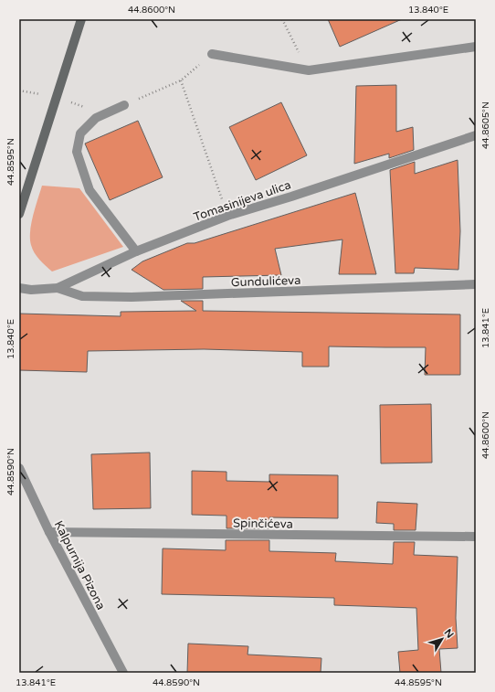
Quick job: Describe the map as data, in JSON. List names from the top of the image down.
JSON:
{
  "streets": {
    "street": [
      "Tomasinijeva ulica",
      "Gundulićeva",
      "Spinčićeva",
      "Kalpurnija Pizona"
    ]
  },
  "crossings": [
    ["Tomasinijeva ulica", "Gundulićeva"],
    ["Spinčićeva", "Kalpurnija Pizona"]
  ],
  "north": "top right",
  "coordinates": [
    "44.8600°N",
    "13.840°E",
    "44.8605°N",
    "44.8595°N",
    "13.841°E",
    "44.8590°N"
  ]
}
